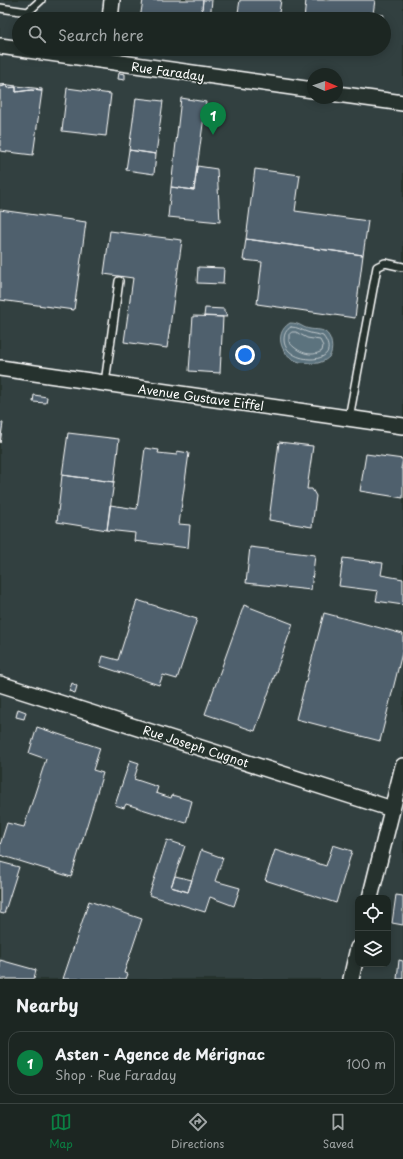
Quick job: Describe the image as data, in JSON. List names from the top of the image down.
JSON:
{
  "streets": {
    "street": ["Rue Faraday", "Avenue Gustave Eiffel", "Rue Joseph Cugnot"]
  },
  "north": "right",
  "page": {
    "search": "Search here",
    "pins": "1",
    "heading": "Nearby",
    "list": [
      {
        "mark": "1",
        "name": "Asten - Agence de Mérignac",
        "note": "Shop · Rue Faraday",
        "value": "100 m"
      }
    ],
    "nav": ["Map", "Directions", "Saved"]
  }
}
